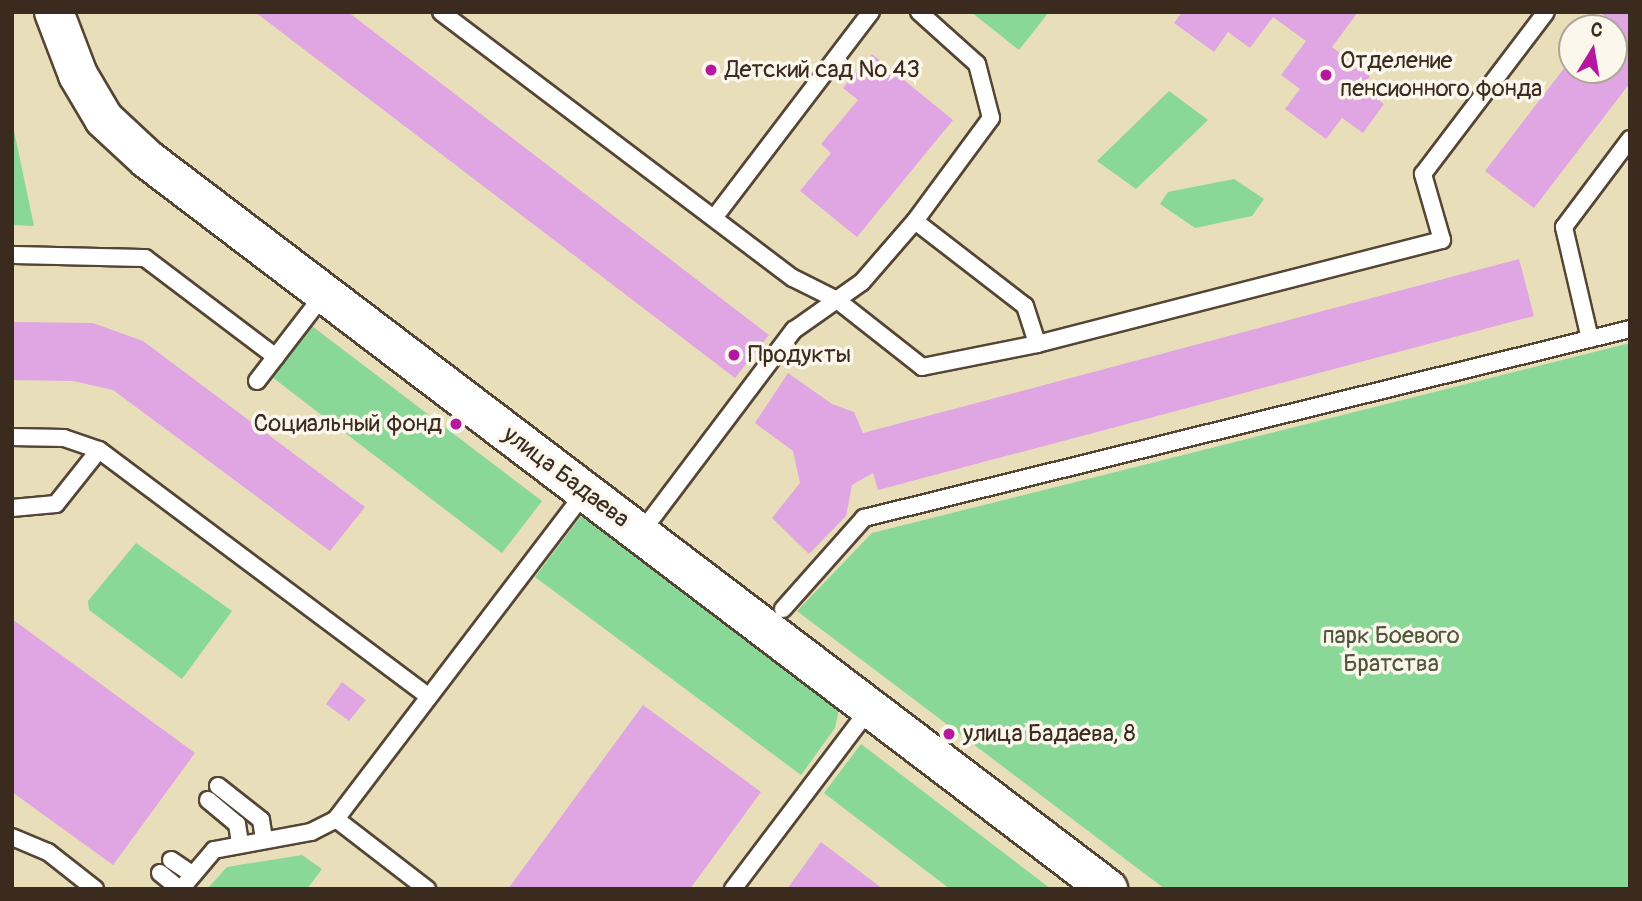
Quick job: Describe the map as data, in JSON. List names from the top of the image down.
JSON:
{
  "streets": {
    "street": ["улица Бадаева"]
  },
  "parks": ["парк Боевого Братства"],
  "places": [
    "Детский сад № 43",
    "Отделение пенсионного фонда",
    "Продукты",
    "Социальный фонд",
    "улица Бадаева, 8"
  ],
  "north": "top"
}
